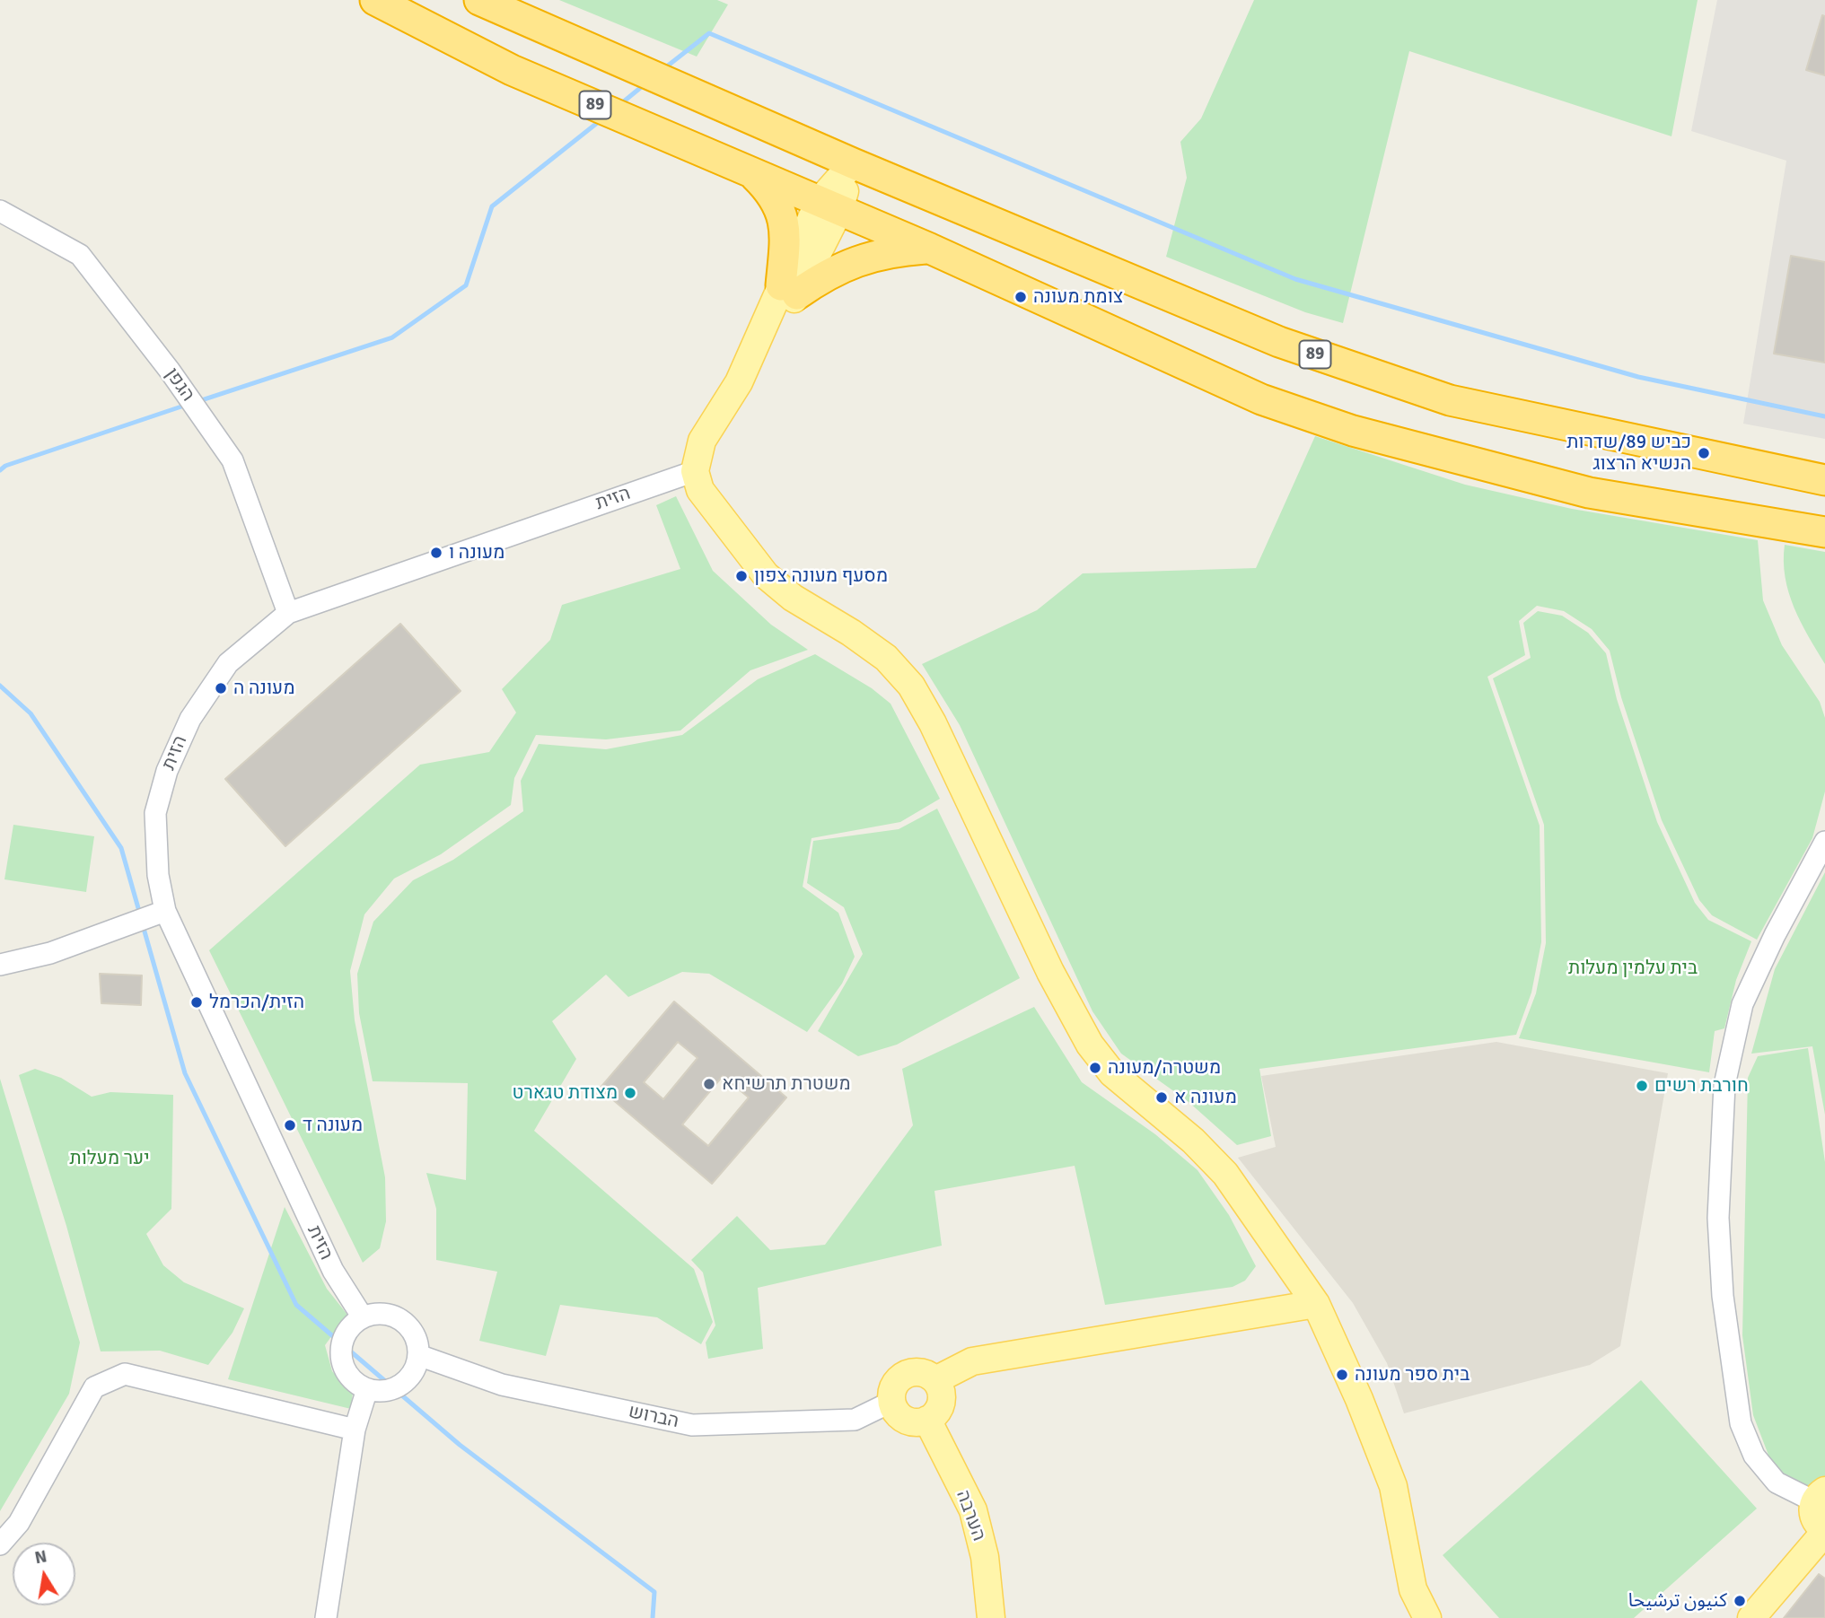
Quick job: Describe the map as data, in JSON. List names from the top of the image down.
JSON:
{
  "streets": {
    "highway": ["89"],
    "main road": ["הערבה"],
    "street": ["הגפן", "הזית", "הברוש"]
  },
  "crossings": [
    ["הגפן", "הזית"],
    ["הזית", "הברוש"],
    ["הברוש", "הערבה"]
  ],
  "parks": ["בית עלמין מעלות", "יער מעלות"],
  "places": [
    "צומת מעונה",
    "כביש 89/שדרות הנשיא הרצוג",
    "מעונה ו",
    "מסעף מעונה צפון",
    "מעונה ה",
    "הזית/הכרמל",
    "משטרה/מעונה",
    "משטרת תרשיחא",
    "חורבת רשים",
    "מצודת טגארט",
    "מעונה א",
    "מעונה ד",
    "בית ספר מעונה",
    "كنيون ترشيحا"
  ],
  "north": "top"
}
